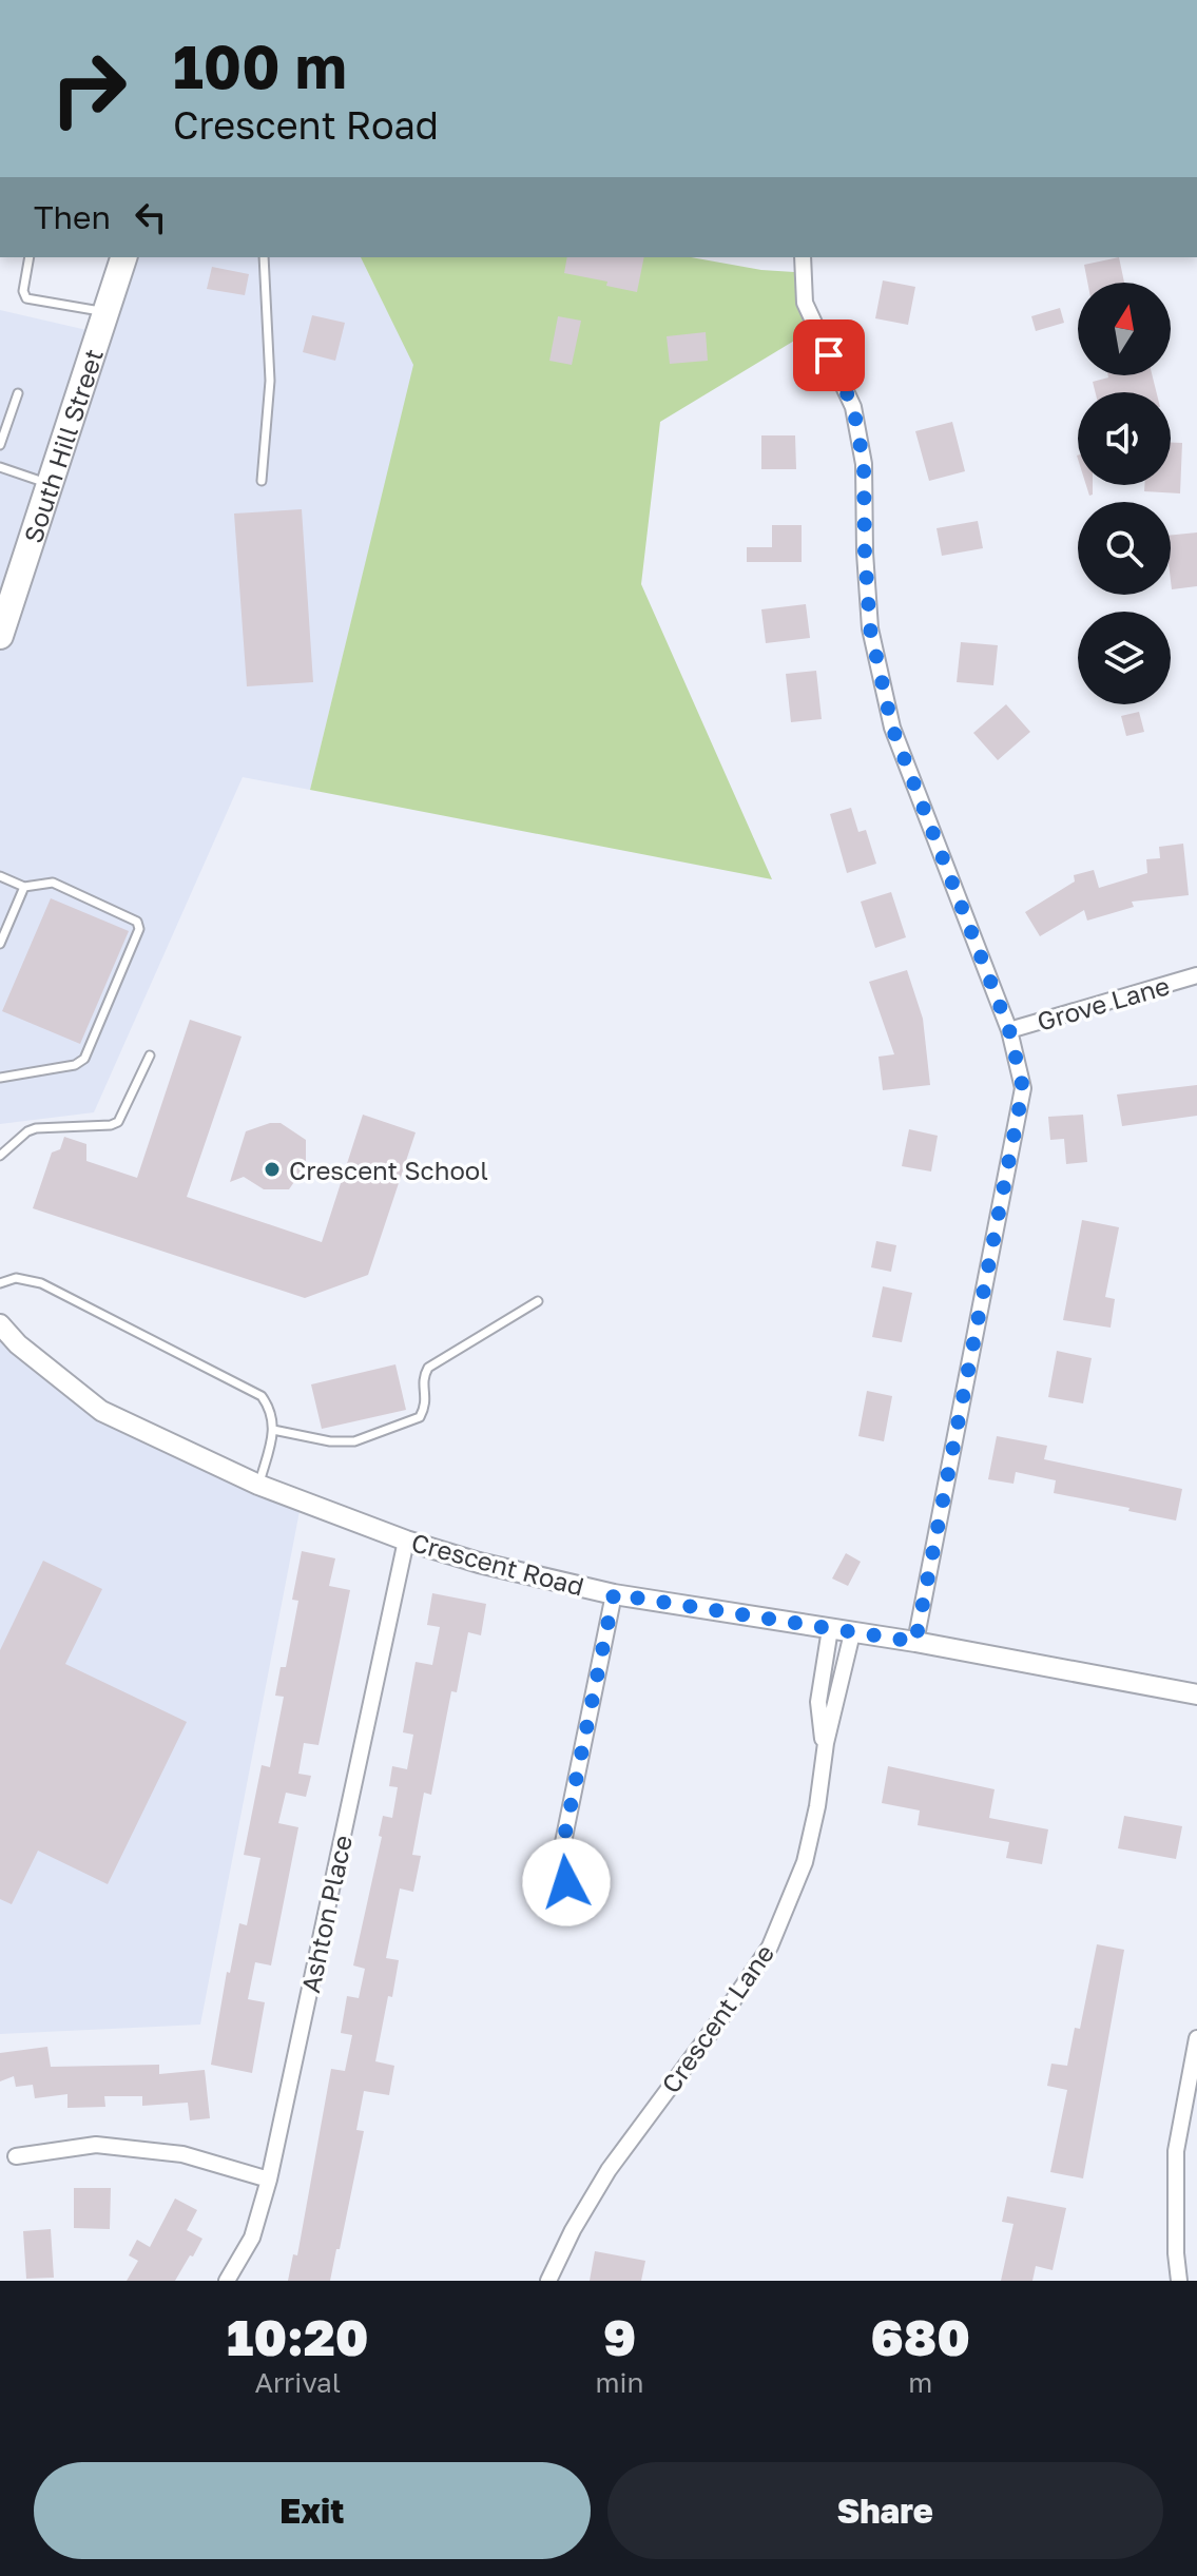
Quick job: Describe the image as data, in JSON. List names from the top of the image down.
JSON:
{
  "streets": {
    "main road": ["South Hill Street"],
    "street": [
      "Grove Lane",
      "Crescent Road",
      "Ashton Place",
      "Crescent Lane"
    ]
  },
  "crossings": [
    ["Crescent Road", "Ashton Place"],
    ["Crescent Road", "Crescent Lane"]
  ],
  "places": ["Crescent School"],
  "north": "top",
  "page": {
    "turn": ["100 m", "Crescent Road"],
    "then": "Then",
    "eta": [
      "10:20",
      "Arrival",
      "9",
      "min",
      "680",
      "m"
    ],
    "buttons": ["Exit", "Share"]
  }
}
